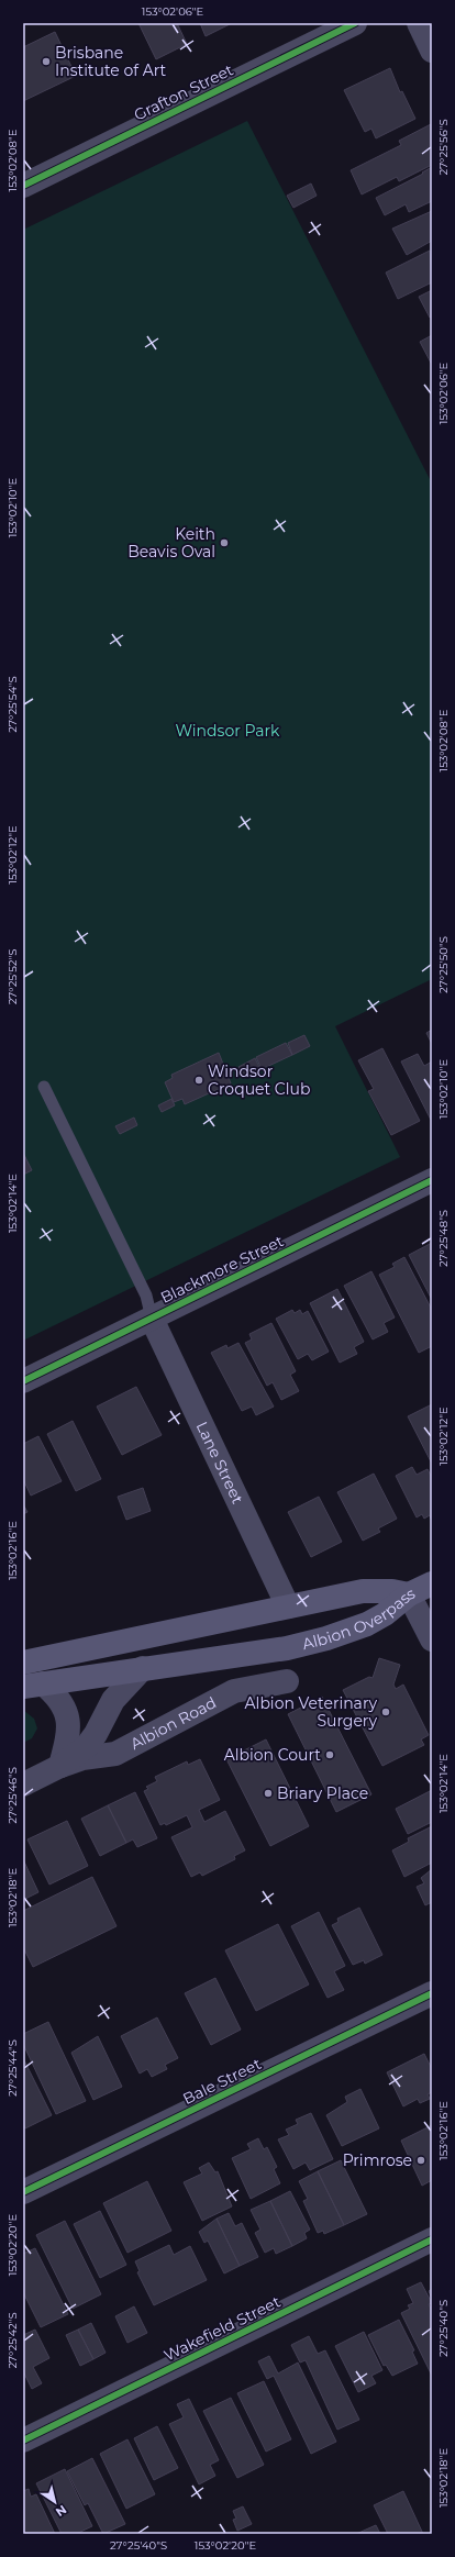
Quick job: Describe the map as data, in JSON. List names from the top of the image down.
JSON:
{
  "streets": {
    "main road": ["Albion Overpass"],
    "street": [
      "Grafton Street",
      "Blackmore Street",
      "Lane Street",
      "Albion Road",
      "Bale Street",
      "Wakefield Street"
    ]
  },
  "crossings": [
    ["Blackmore Street", "Lane Street"],
    ["Lane Street", "Albion Overpass"],
    ["Albion Overpass", "Albion Road"]
  ],
  "parks": ["Windsor Park"],
  "places": [
    "Brisbane Institute of Art",
    "Keith Beavis Oval",
    "Windsor Croquet Club",
    "Albion Veterinary Surgery",
    "Albion Court",
    "Briary Place",
    "Primrose"
  ],
  "north": "bottom right",
  "coordinates": [
    "153°02'06\"E",
    "27°25'56\"S",
    "153°02'08\"E",
    "153°02'10\"E",
    "27°25'54\"S",
    "153°02'12\"E",
    "27°25'50\"S",
    "27°25'52\"S",
    "153°02'14\"E",
    "27°25'48\"S",
    "153°02'16\"E",
    "27°25'46\"S",
    "153°02'18\"E",
    "27°25'44\"S",
    "153°02'20\"E",
    "27°25'40\"S",
    "27°25'42\"S"
  ]
}
